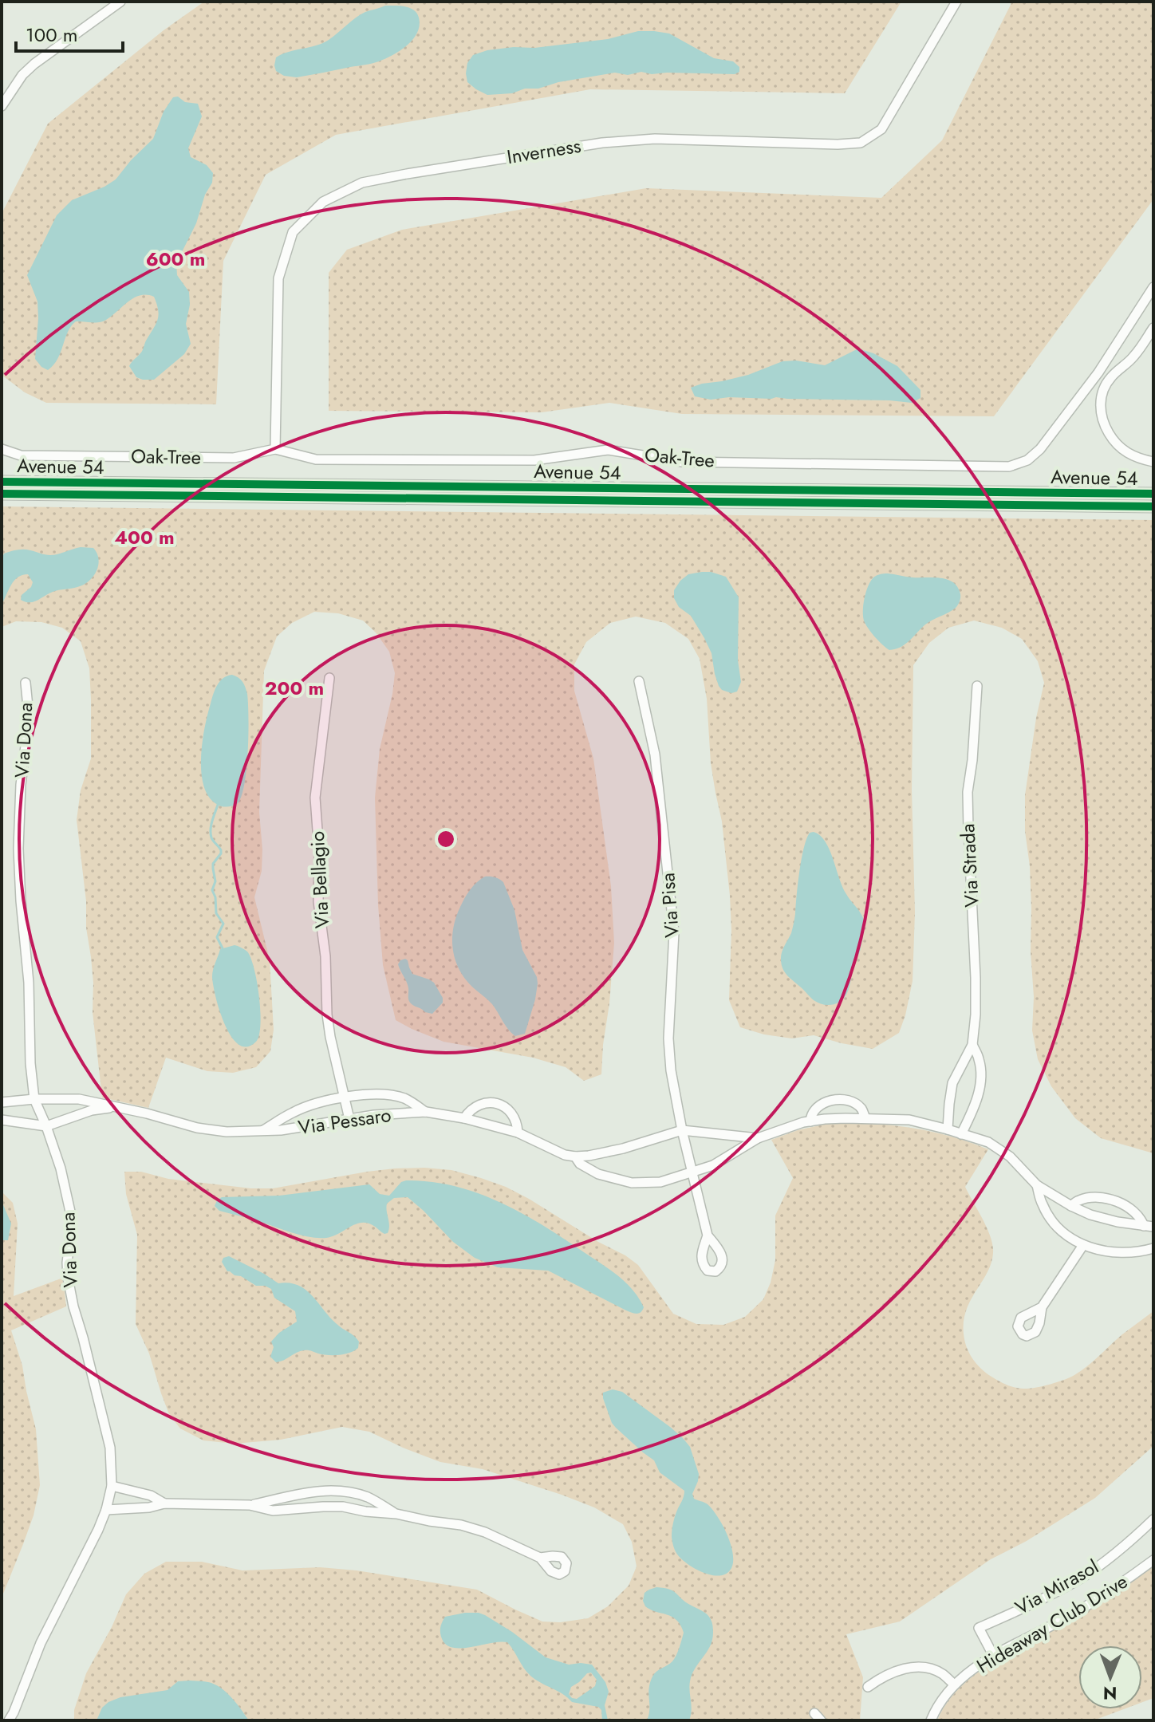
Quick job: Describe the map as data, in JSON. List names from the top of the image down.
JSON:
{
  "streets": {
    "street": [
      "Inverness",
      "Oak-Tree",
      "Avenue 54",
      "Via Dona",
      "Via Strada",
      "Via Bellagio",
      "Via Pisa",
      "Via Pessaro",
      "Via Mirasol",
      "Hideaway Club Drive"
    ]
  },
  "crossings": [
    ["Inverness", "Oak-Tree"],
    ["Via Dona", "Via Pessaro"],
    ["Via Strada", "Via Pessaro"],
    ["Via Bellagio", "Via Pessaro"],
    ["Via Pisa", "Via Pessaro"],
    ["Via Mirasol", "Hideaway Club Drive"]
  ],
  "scale_bar": "100 m",
  "north": "bottom",
  "rings": ["600 m", "400 m", "200 m"]
}
